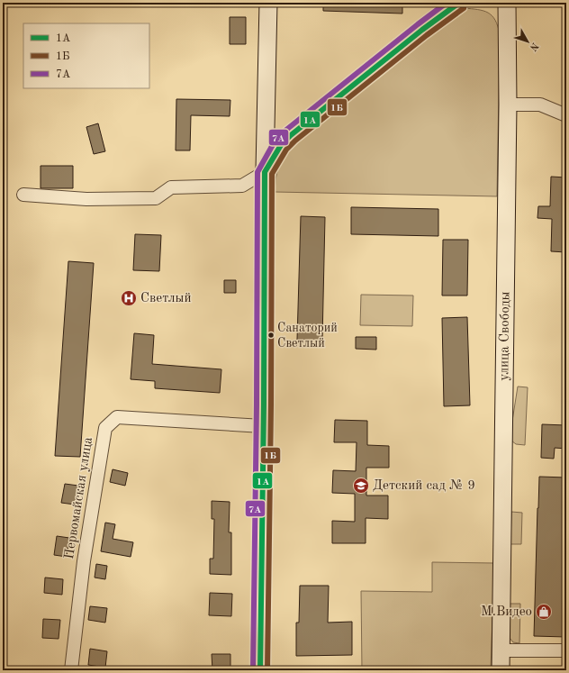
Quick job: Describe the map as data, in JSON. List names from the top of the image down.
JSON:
{
  "streets": {
    "street": ["улица Свободы", "Первомайская улица"]
  },
  "places": {
    "hospital": ["Светлый"],
    "other": ["Санаторий Светлый"],
    "school or university": ["Детский сад № 9"],
    "shop": ["М.Видео"]
  },
  "lines": ["transit line 1А", "transit line 7А", "transit line 1Б"],
  "legend": ["1А", "1Б", "7А"],
  "north": "bottom right"
}
